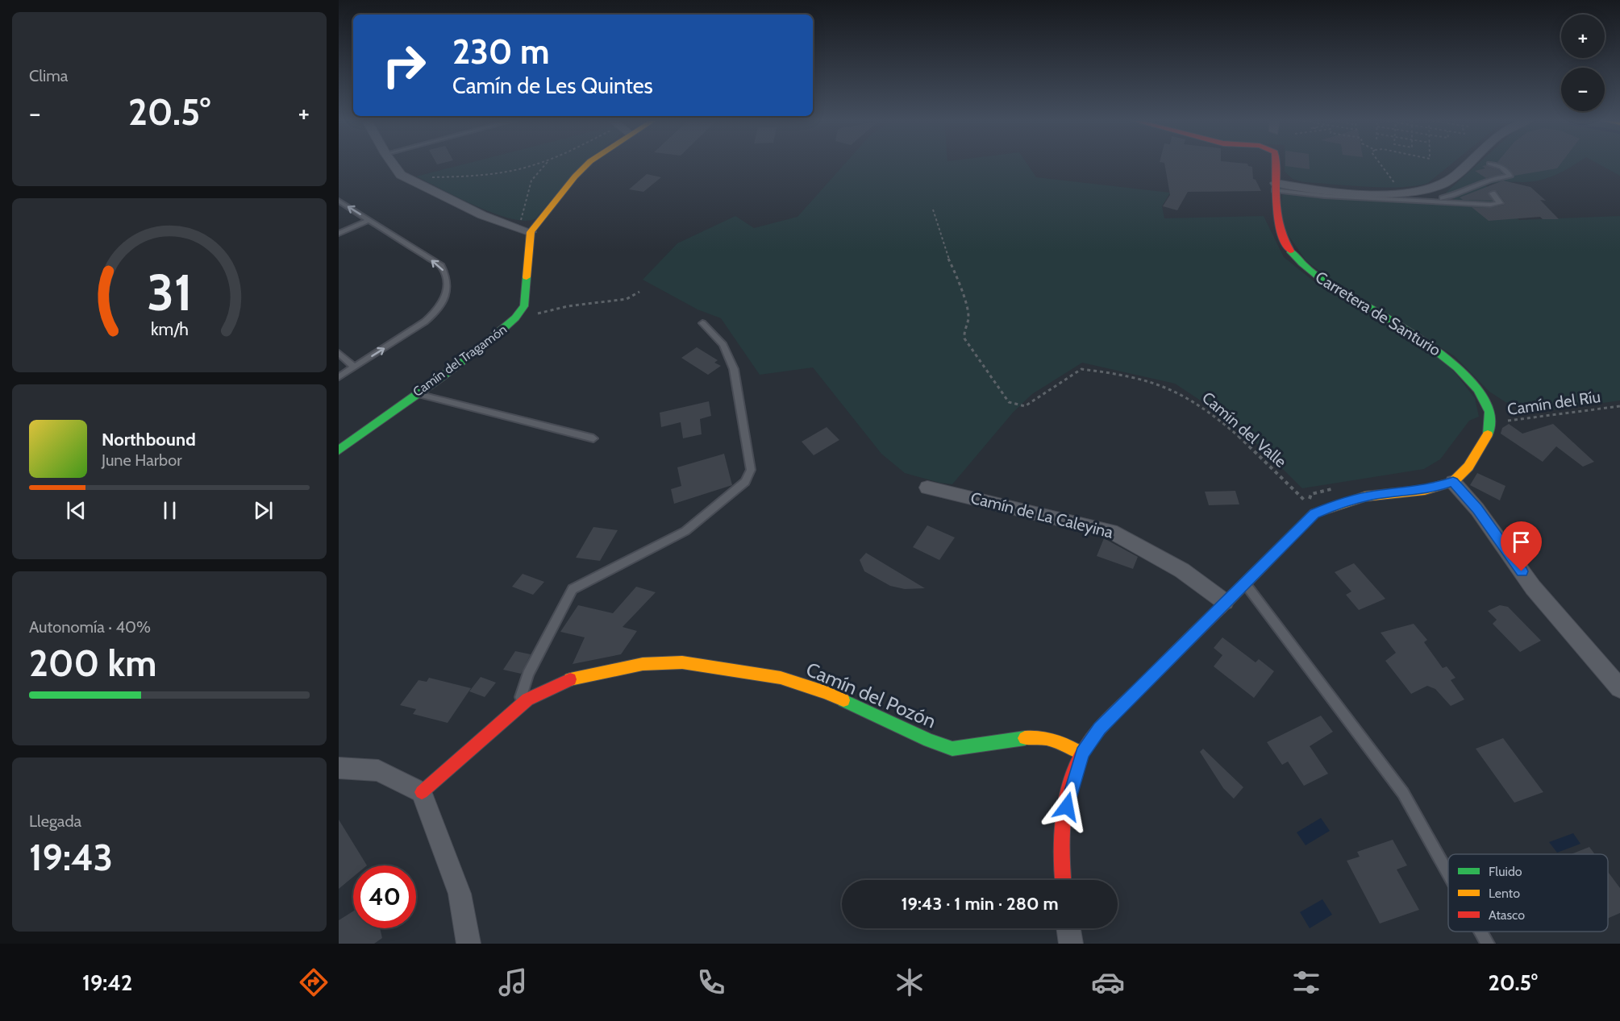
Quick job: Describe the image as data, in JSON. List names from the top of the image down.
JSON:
{
  "streets": {
    "main road": ["Carretera de Santurio", "Camín del Tragamón", "Camín del Pozón"],
    "street": ["Camín de La Caleyina"],
    "path": ["Camín del Ríu", "Camín del Valle"]
  },
  "crossings": [
    ["Carretera de Santurio", "Camín del Ríu"]
  ],
  "legend": ["Fluido", "Lento", "Atasco"],
  "page": {
    "tile": [
      "Clima",
      ["Autonomía · 40%", "200 km"],
      ["Llegada", "19:43"]
    ],
    "map_buttons": ["+", "−"],
    "turn": ["230 m", "Camín de Les Quintes"],
    "heat": ["−", "20.5°", "+"],
    "song": ["Northbound", "June Harbor"],
    "limit": "40",
    "trip": "19:43 · 1 min · 280 m",
    "tabs": ["19:42", "20.5°"],
    "gauge": ["31", "km/h"]
  }
}
